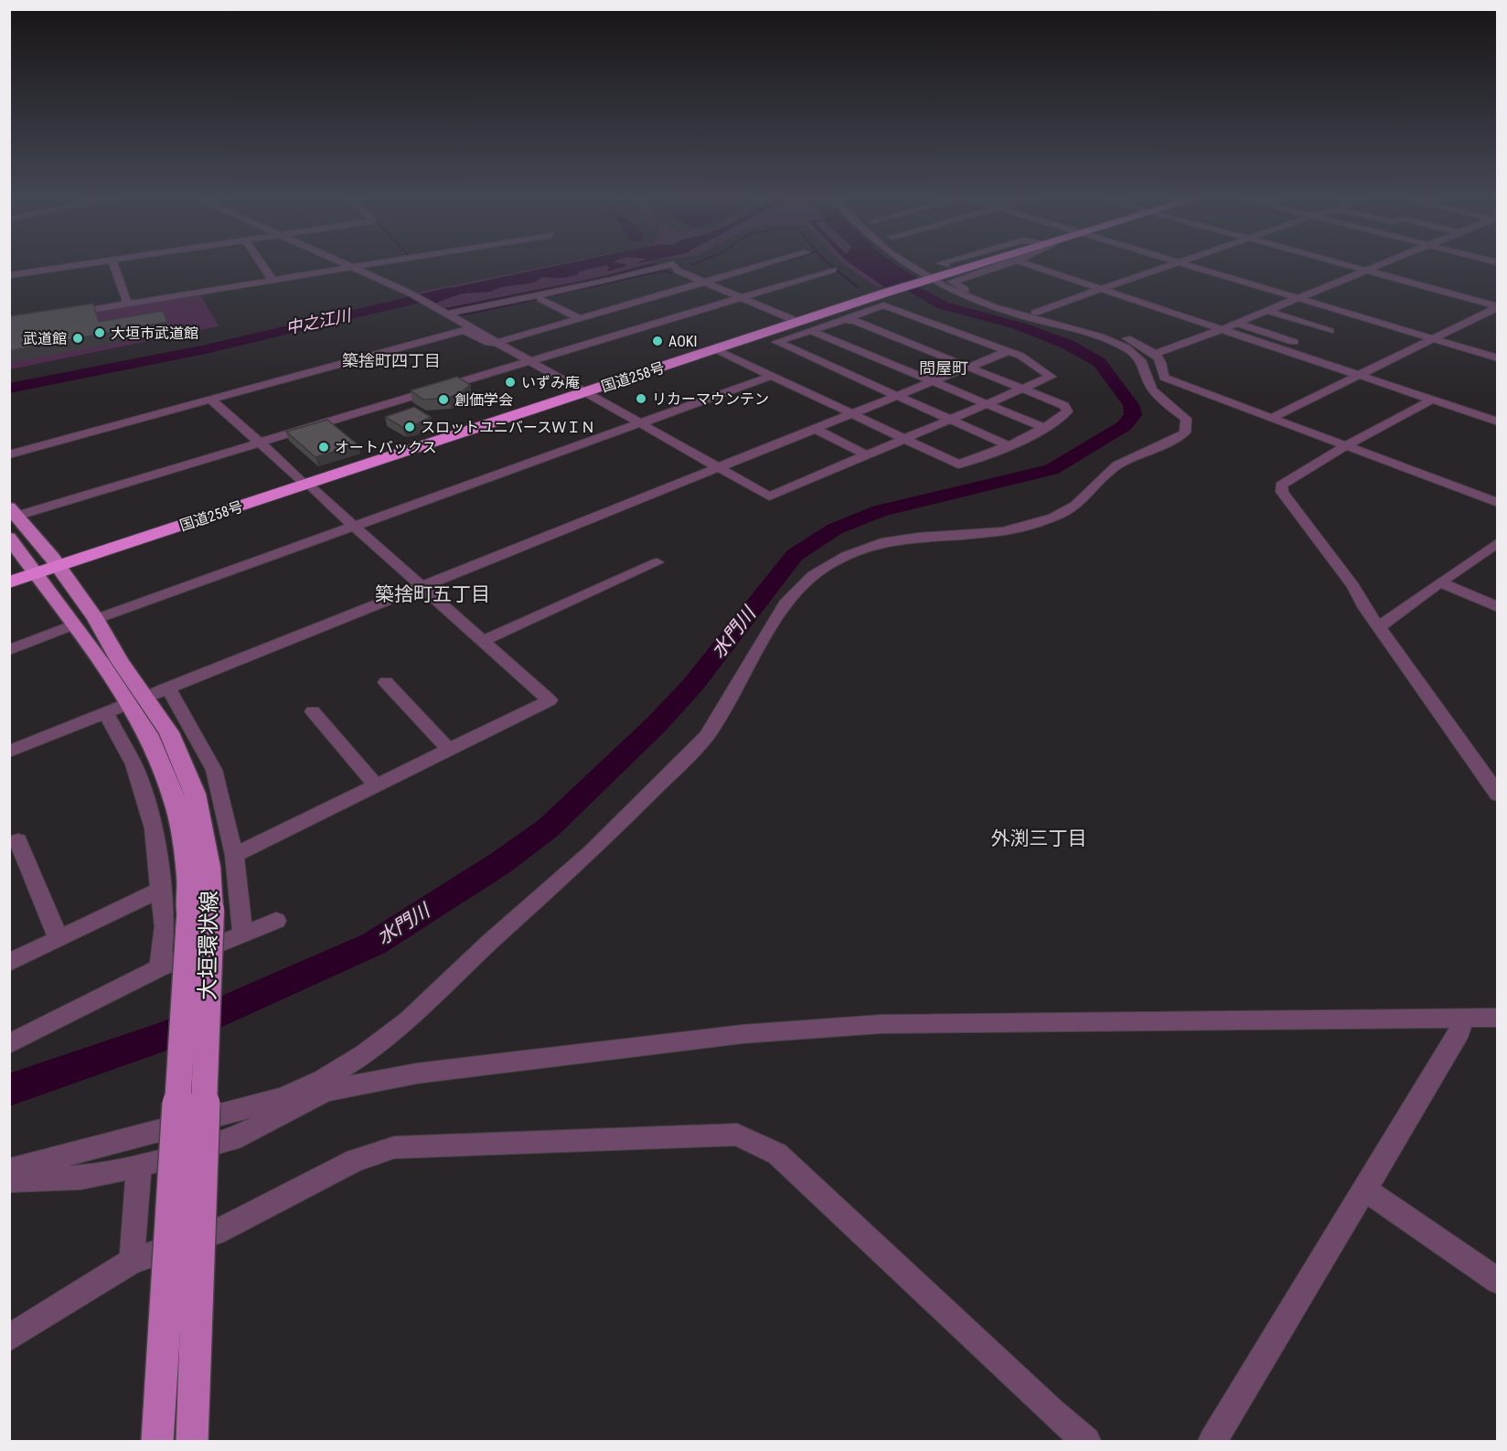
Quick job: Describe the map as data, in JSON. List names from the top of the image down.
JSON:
{
  "streets": {
    "highway": ["国道258号"],
    "main road": ["大垣環状線"]
  },
  "crossings": [
    ["国道258号", "大垣環状線"]
  ],
  "districts": [
    "築捨町四丁目",
    "問屋町",
    "築捨町五丁目",
    "外渕三丁目"
  ],
  "water": ["中之江川", "水門川"],
  "places": [
    "大垣市武道館",
    "武道館",
    "AOKI",
    "いずみ庵",
    "リカーマウンテン",
    "創価学会",
    "スロットユニバースＷＩＮ",
    "オートバックス"
  ]
}
